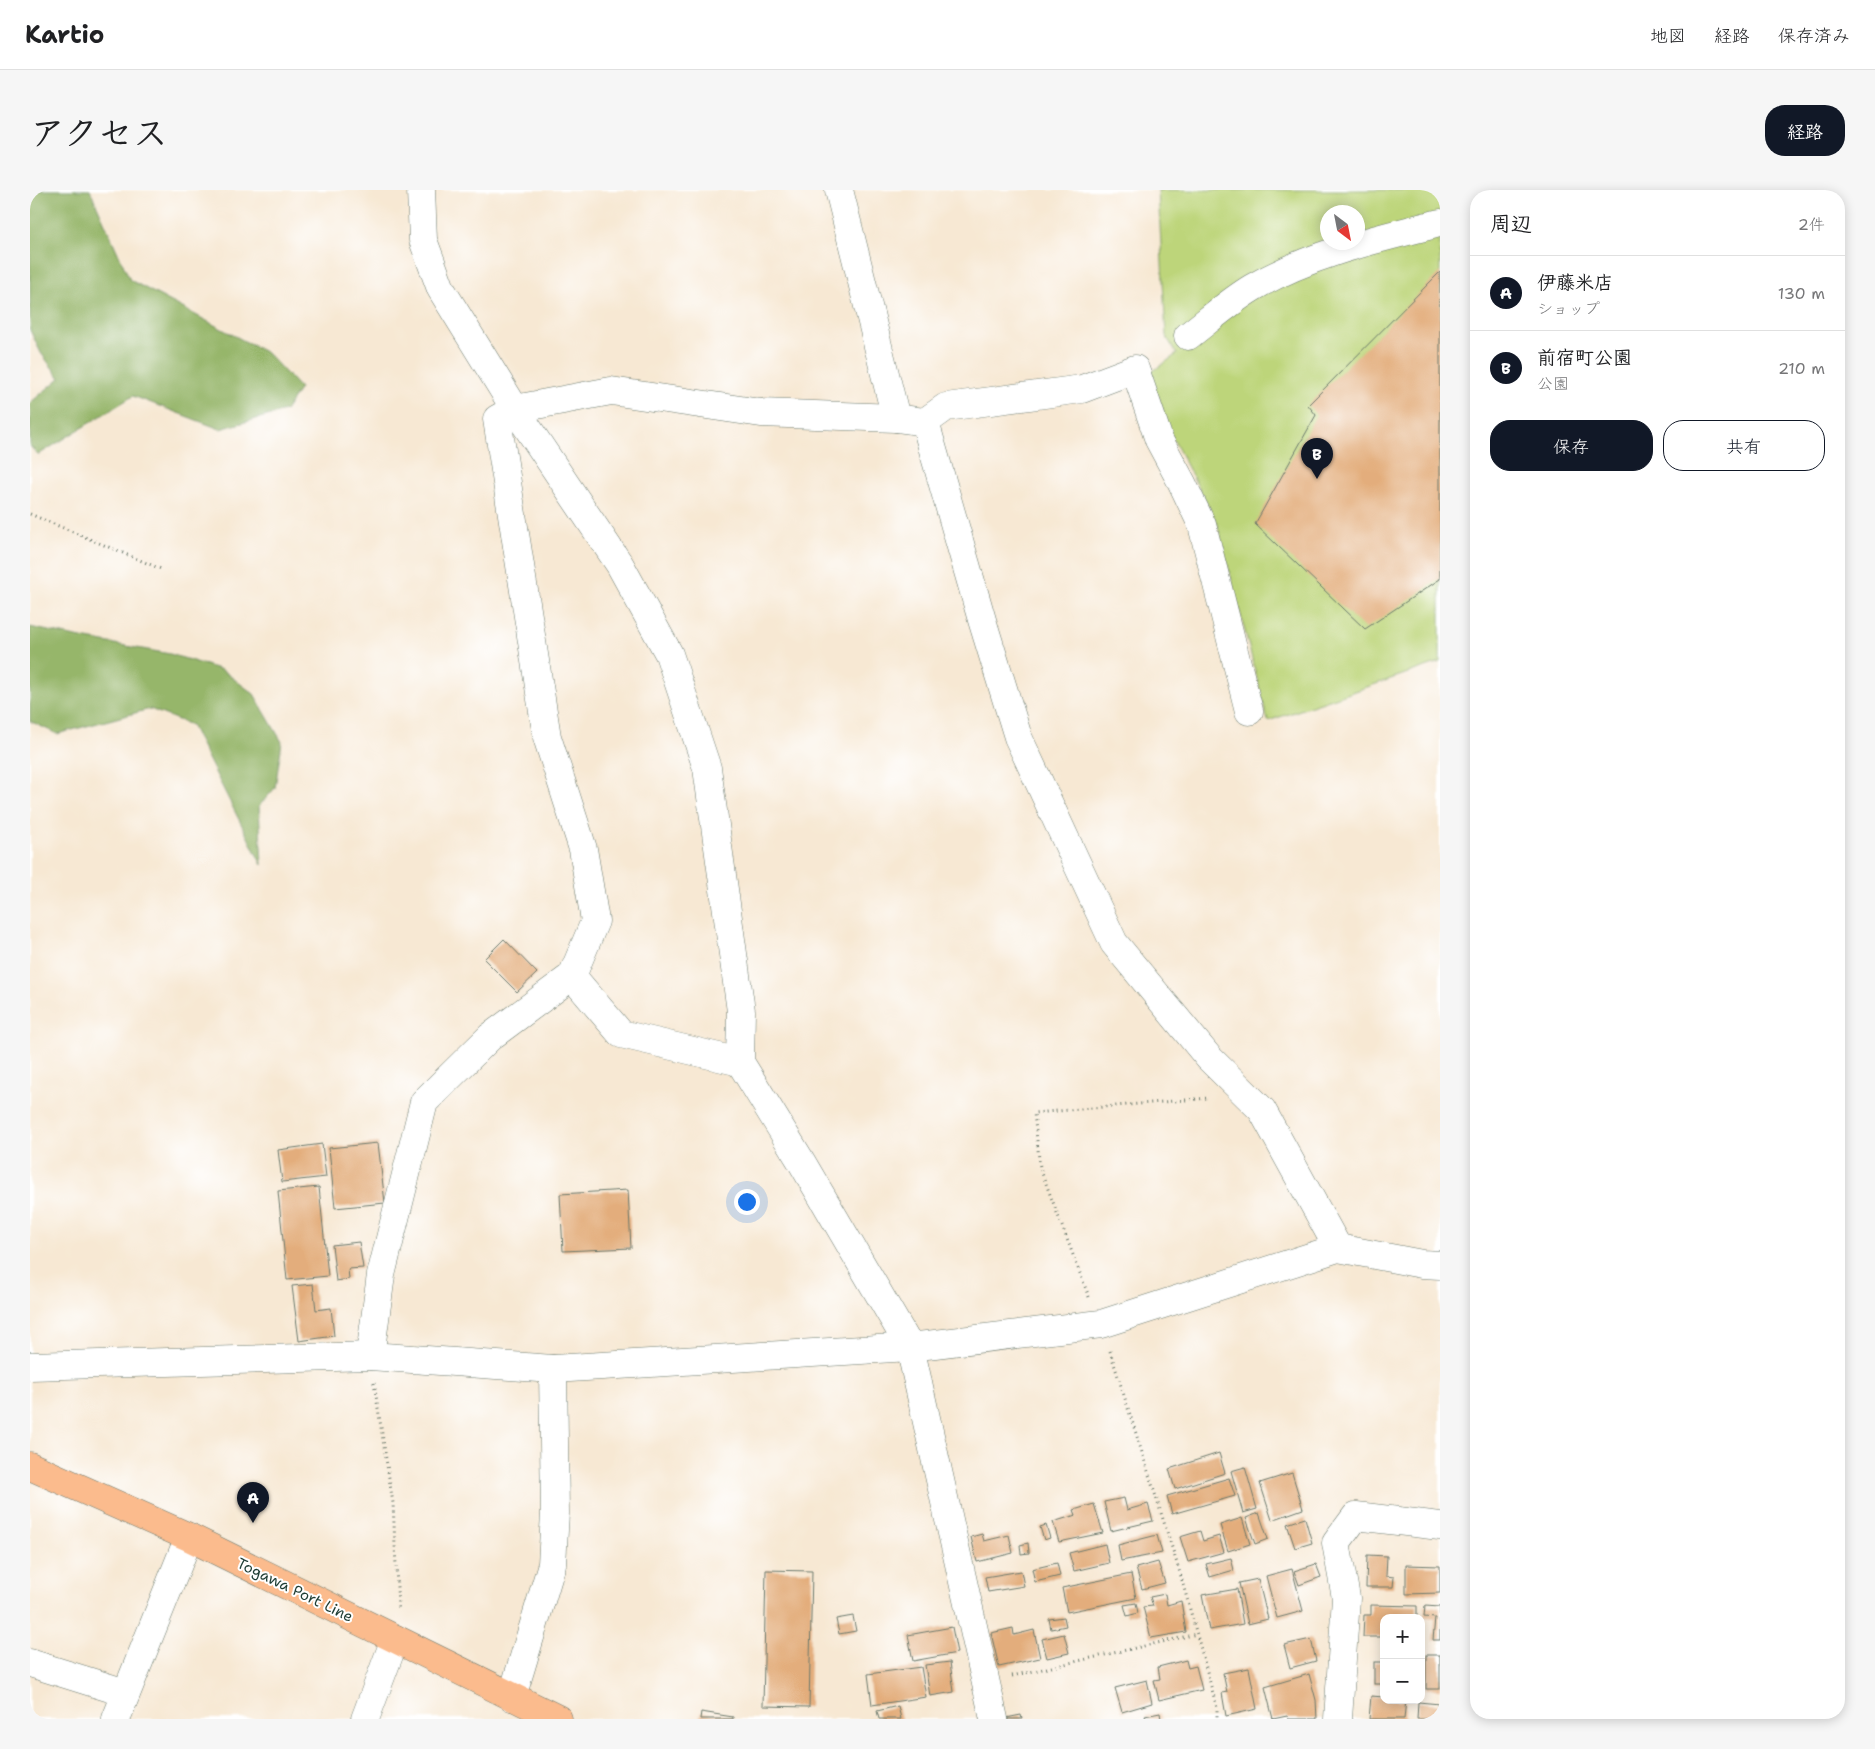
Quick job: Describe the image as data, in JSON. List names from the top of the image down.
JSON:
{
  "streets": {
    "main road": ["Togawa Port Line"]
  },
  "north": "bottom right",
  "page": {
    "header": "Kartio",
    "nav": ["地図", "経路", "保存済み"],
    "title": "アクセス",
    "buttons": [
      "経路",
      ["保存", "共有"]
    ],
    "heading": ["周辺", "2件"],
    "list": [
      {
        "mark": "A",
        "name": "伊藤米店",
        "note": "ショップ",
        "value": "130 m"
      },
      {
        "mark": "B",
        "name": "前宿町公園",
        "note": "公園",
        "value": "210 m"
      }
    ],
    "pins": ["B", "A"],
    "map_buttons": ["+", "−"]
  }
}
